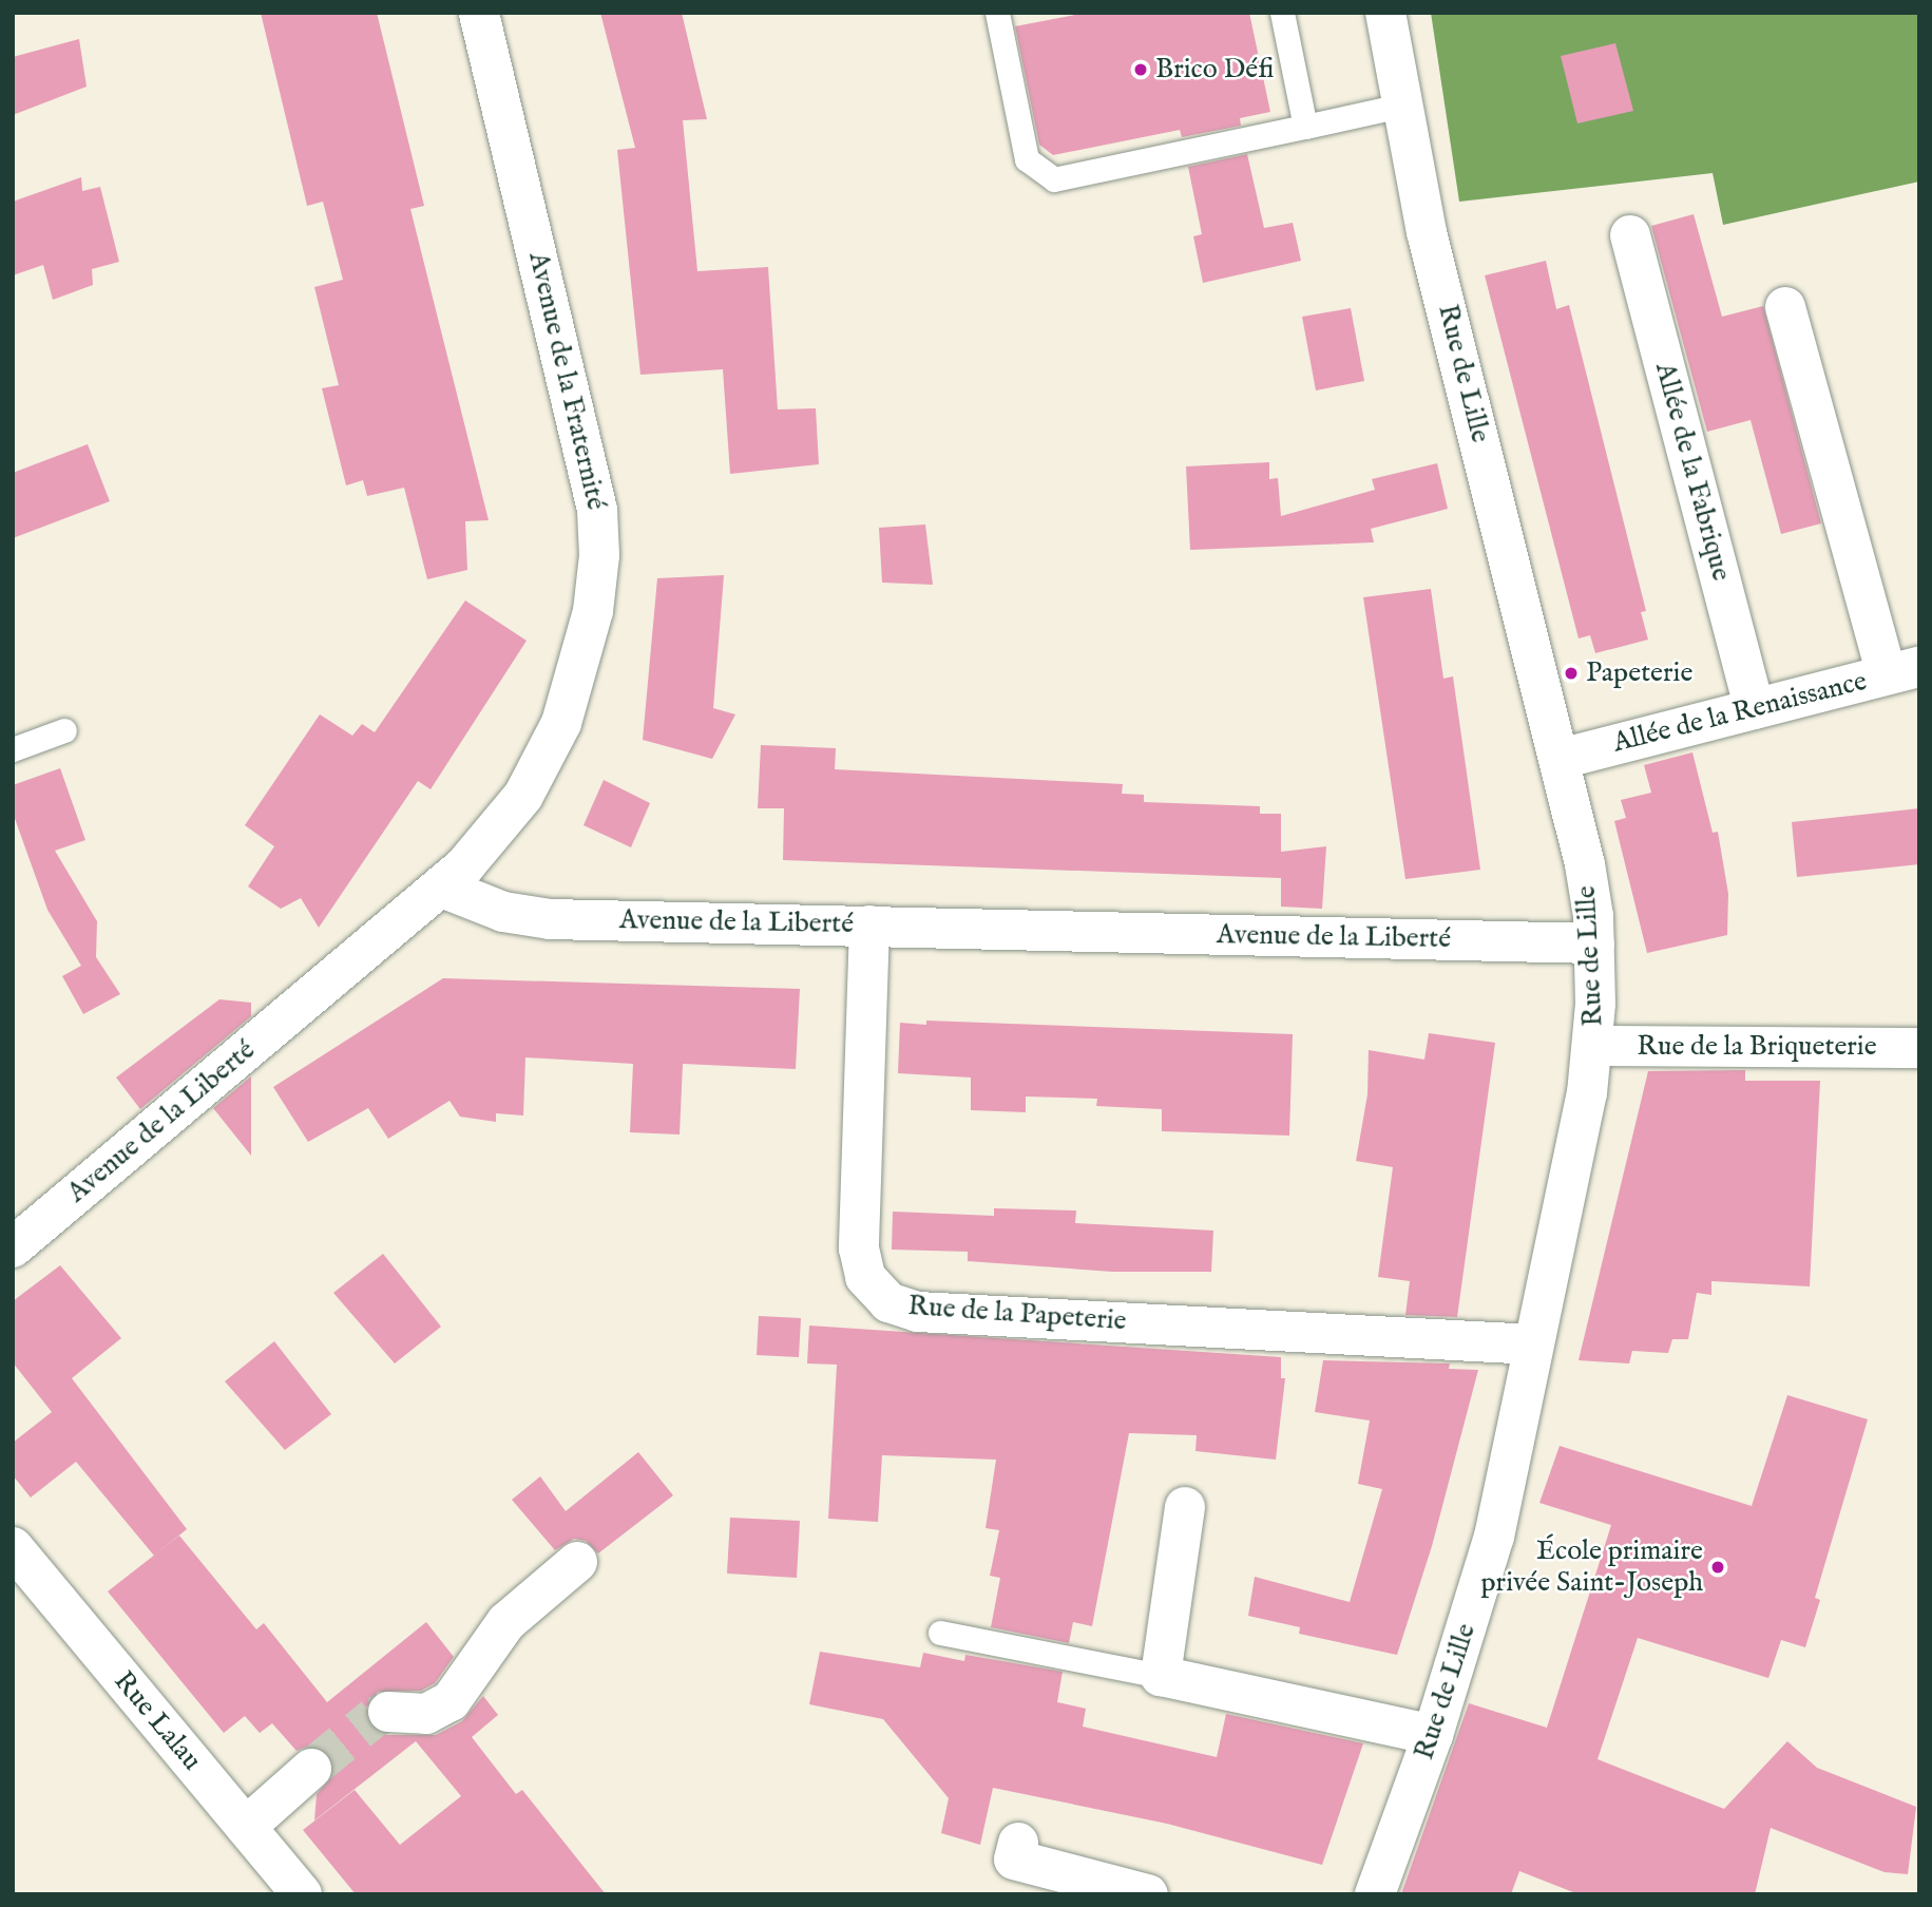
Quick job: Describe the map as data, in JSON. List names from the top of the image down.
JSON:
{
  "streets": {
    "street": [
      "Rue de Lille",
      "Avenue de la Fraternité",
      "Allée de la Fabrique",
      "Allée de la Renaissance",
      "Avenue de la Liberté",
      "Rue de la Briqueterie",
      "Rue de la Papeterie",
      "Rue Lalau"
    ]
  },
  "crossings": [
    ["Rue de Lille", "Allée de la Renaissance"],
    ["Rue de Lille", "Avenue de la Liberté"],
    ["Rue de Lille", "Rue de la Briqueterie"],
    ["Rue de Lille", "Rue de la Papeterie"],
    ["Avenue de la Fraternité", "Avenue de la Liberté"],
    ["Allée de la Fabrique", "Allée de la Renaissance"],
    ["Avenue de la Liberté", "Rue de la Papeterie"]
  ],
  "places": ["Brico Défi", "Papeterie", "École primaire privée Saint-Joseph"]
}
